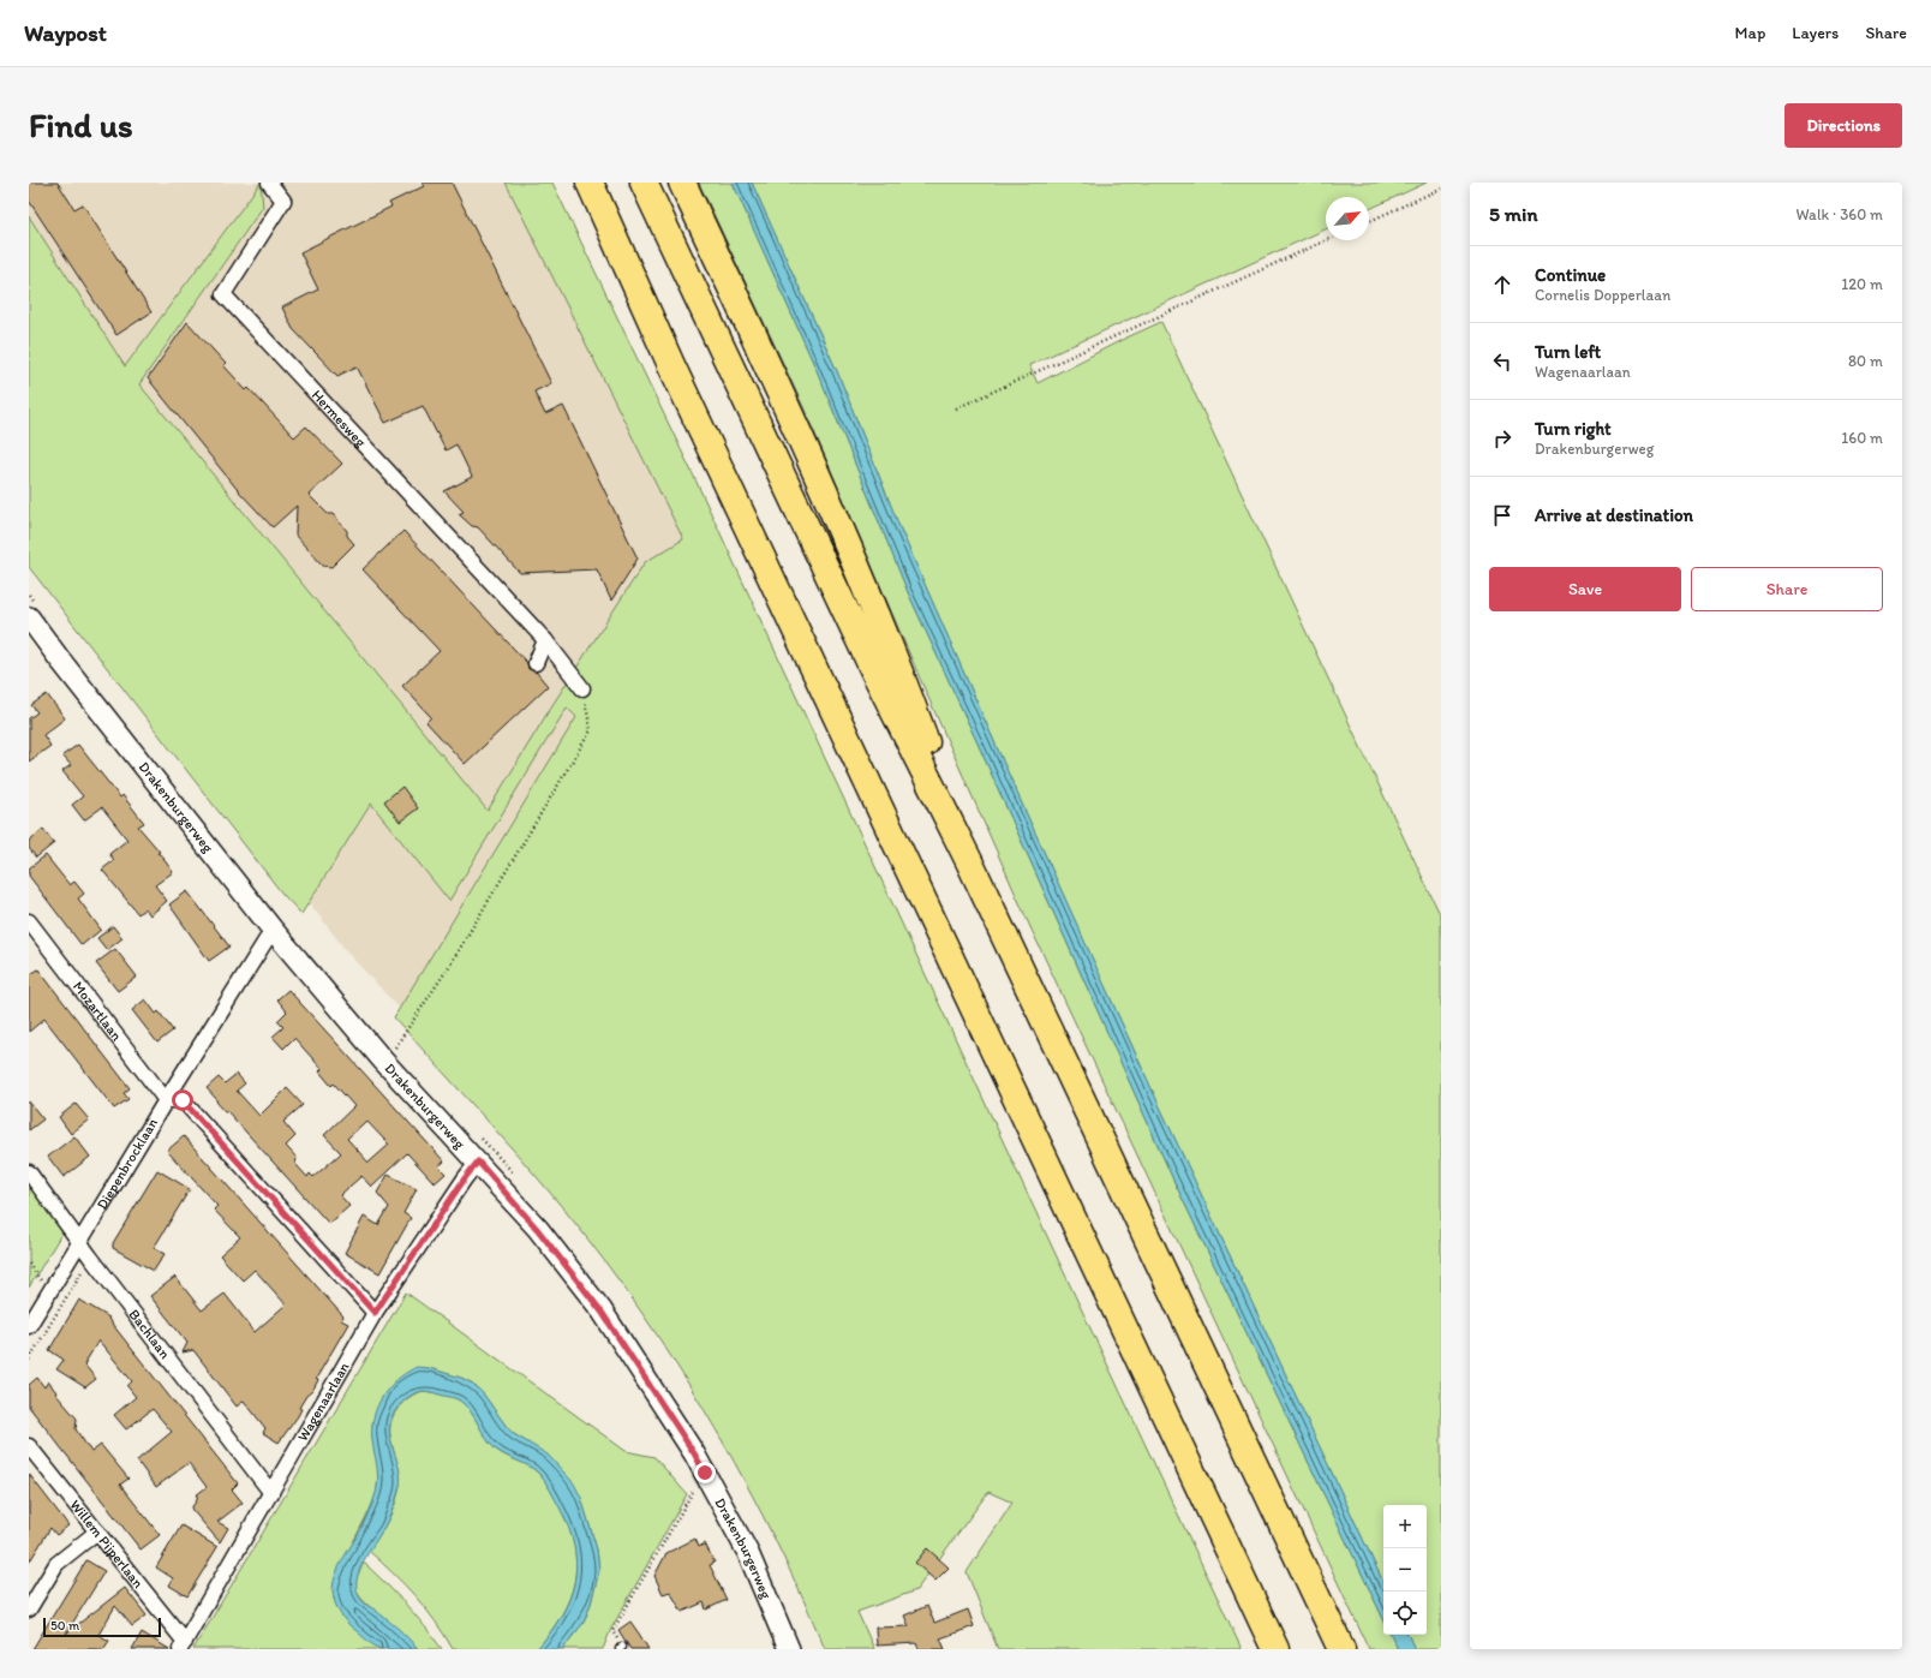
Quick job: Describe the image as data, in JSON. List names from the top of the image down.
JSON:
{
  "streets": {
    "main road": ["Drakenburgerweg"],
    "street": [
      "Hermesweg",
      "Mozartlaan",
      "Diepenbrocklaan",
      "Bachlaan",
      "Wagenaarlaan",
      "Willem Pijperlaan"
    ]
  },
  "crossings": [
    ["Drakenburgerweg", "Diepenbrocklaan"],
    ["Drakenburgerweg", "Wagenaarlaan"],
    ["Mozartlaan", "Diepenbrocklaan"],
    ["Diepenbrocklaan", "Bachlaan"],
    ["Bachlaan", "Wagenaarlaan"],
    ["Wagenaarlaan", "Willem Pijperlaan"]
  ],
  "scale_bar": "50 m",
  "north": "top right",
  "page": {
    "header": "Waypost",
    "nav": ["Map", "Layers", "Share"],
    "buttons": [
      "Directions",
      ["Save", "Share"]
    ],
    "title": "Find us",
    "heading": ["5 min", "Walk · 360 m"],
    "list": [
      ["Continue", "Cornelis Dopperlaan", "120 m"],
      ["Turn left", "Wagenaarlaan", "80 m"],
      ["Turn right", "Drakenburgerweg", "160 m"],
      "Arrive at destination"
    ],
    "map_buttons": ["+", "−"],
    "scale": "50 m"
  }
}
